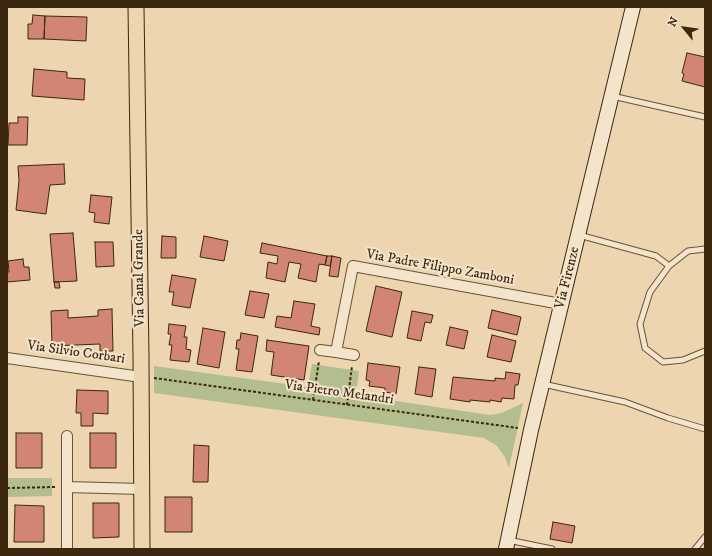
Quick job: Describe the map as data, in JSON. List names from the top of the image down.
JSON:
{
  "streets": {
    "main road": ["Via Canal Grande"],
    "street": ["Via Padre Filippo Zamboni", "Via Firenze", "Via Silvio Corbari"],
    "path": ["Via Pietro Melandri"]
  },
  "crossings": [
    ["Via Padre Filippo Zamboni", "Via Firenze"],
    ["Via Canal Grande", "Via Silvio Corbari"],
    ["Via Canal Grande", "Via Pietro Melandri"],
    ["Via Silvio Corbari", "Via Pietro Melandri"]
  ],
  "north": "top left"
}
